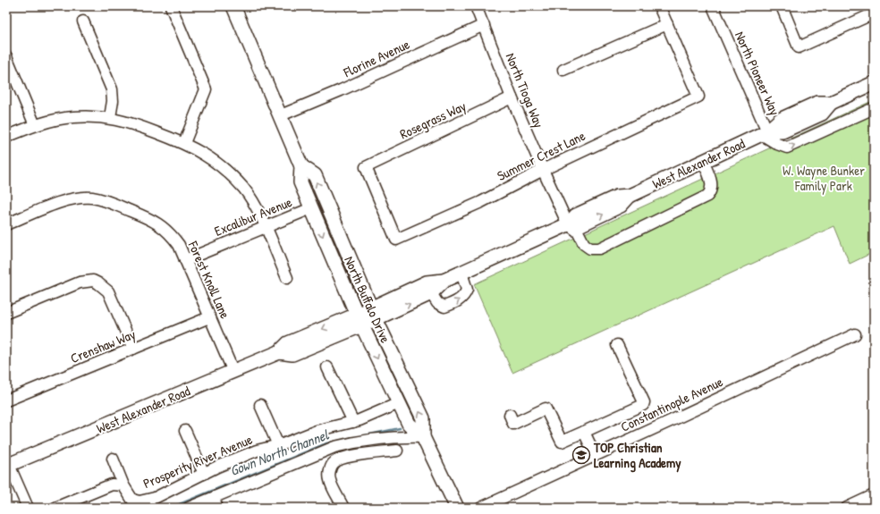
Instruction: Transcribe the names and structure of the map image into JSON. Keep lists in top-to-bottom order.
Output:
{
  "streets": {
    "main road": ["West Alexander Road", "North Buffalo Drive"],
    "street": [
      "Florine Avenue",
      "North Pioneer Way",
      "North Tioga Way",
      "Rosegrass Way",
      "Summer Crest Lane",
      "Excalibur Avenue",
      "Forest Knoll Lane",
      "Crenshaw Way",
      "Constantinople Avenue",
      "Prosperity River Avenue"
    ]
  },
  "crossings": [
    ["Florine Avenue", "North Tioga Way"],
    ["Florine Avenue", "North Buffalo Drive"],
    ["North Pioneer Way", "West Alexander Road"],
    ["North Tioga Way", "Rosegrass Way"],
    ["North Tioga Way", "Summer Crest Lane"],
    ["North Tioga Way", "West Alexander Road"],
    ["Rosegrass Way", "Summer Crest Lane"],
    ["West Alexander Road", "Forest Knoll Lane"],
    ["West Alexander Road", "North Buffalo Drive"],
    ["Excalibur Avenue", "Forest Knoll Lane"],
    ["Excalibur Avenue", "North Buffalo Drive"],
    ["Forest Knoll Lane", "Crenshaw Way"],
    ["North Buffalo Drive", "Prosperity River Avenue"]
  ],
  "water": ["Gown North Channel"],
  "parks": ["W. Wayne Bunker Family Park"],
  "places": {
    "school or university": ["TOP Christian Learning Academy"]
  }
}
